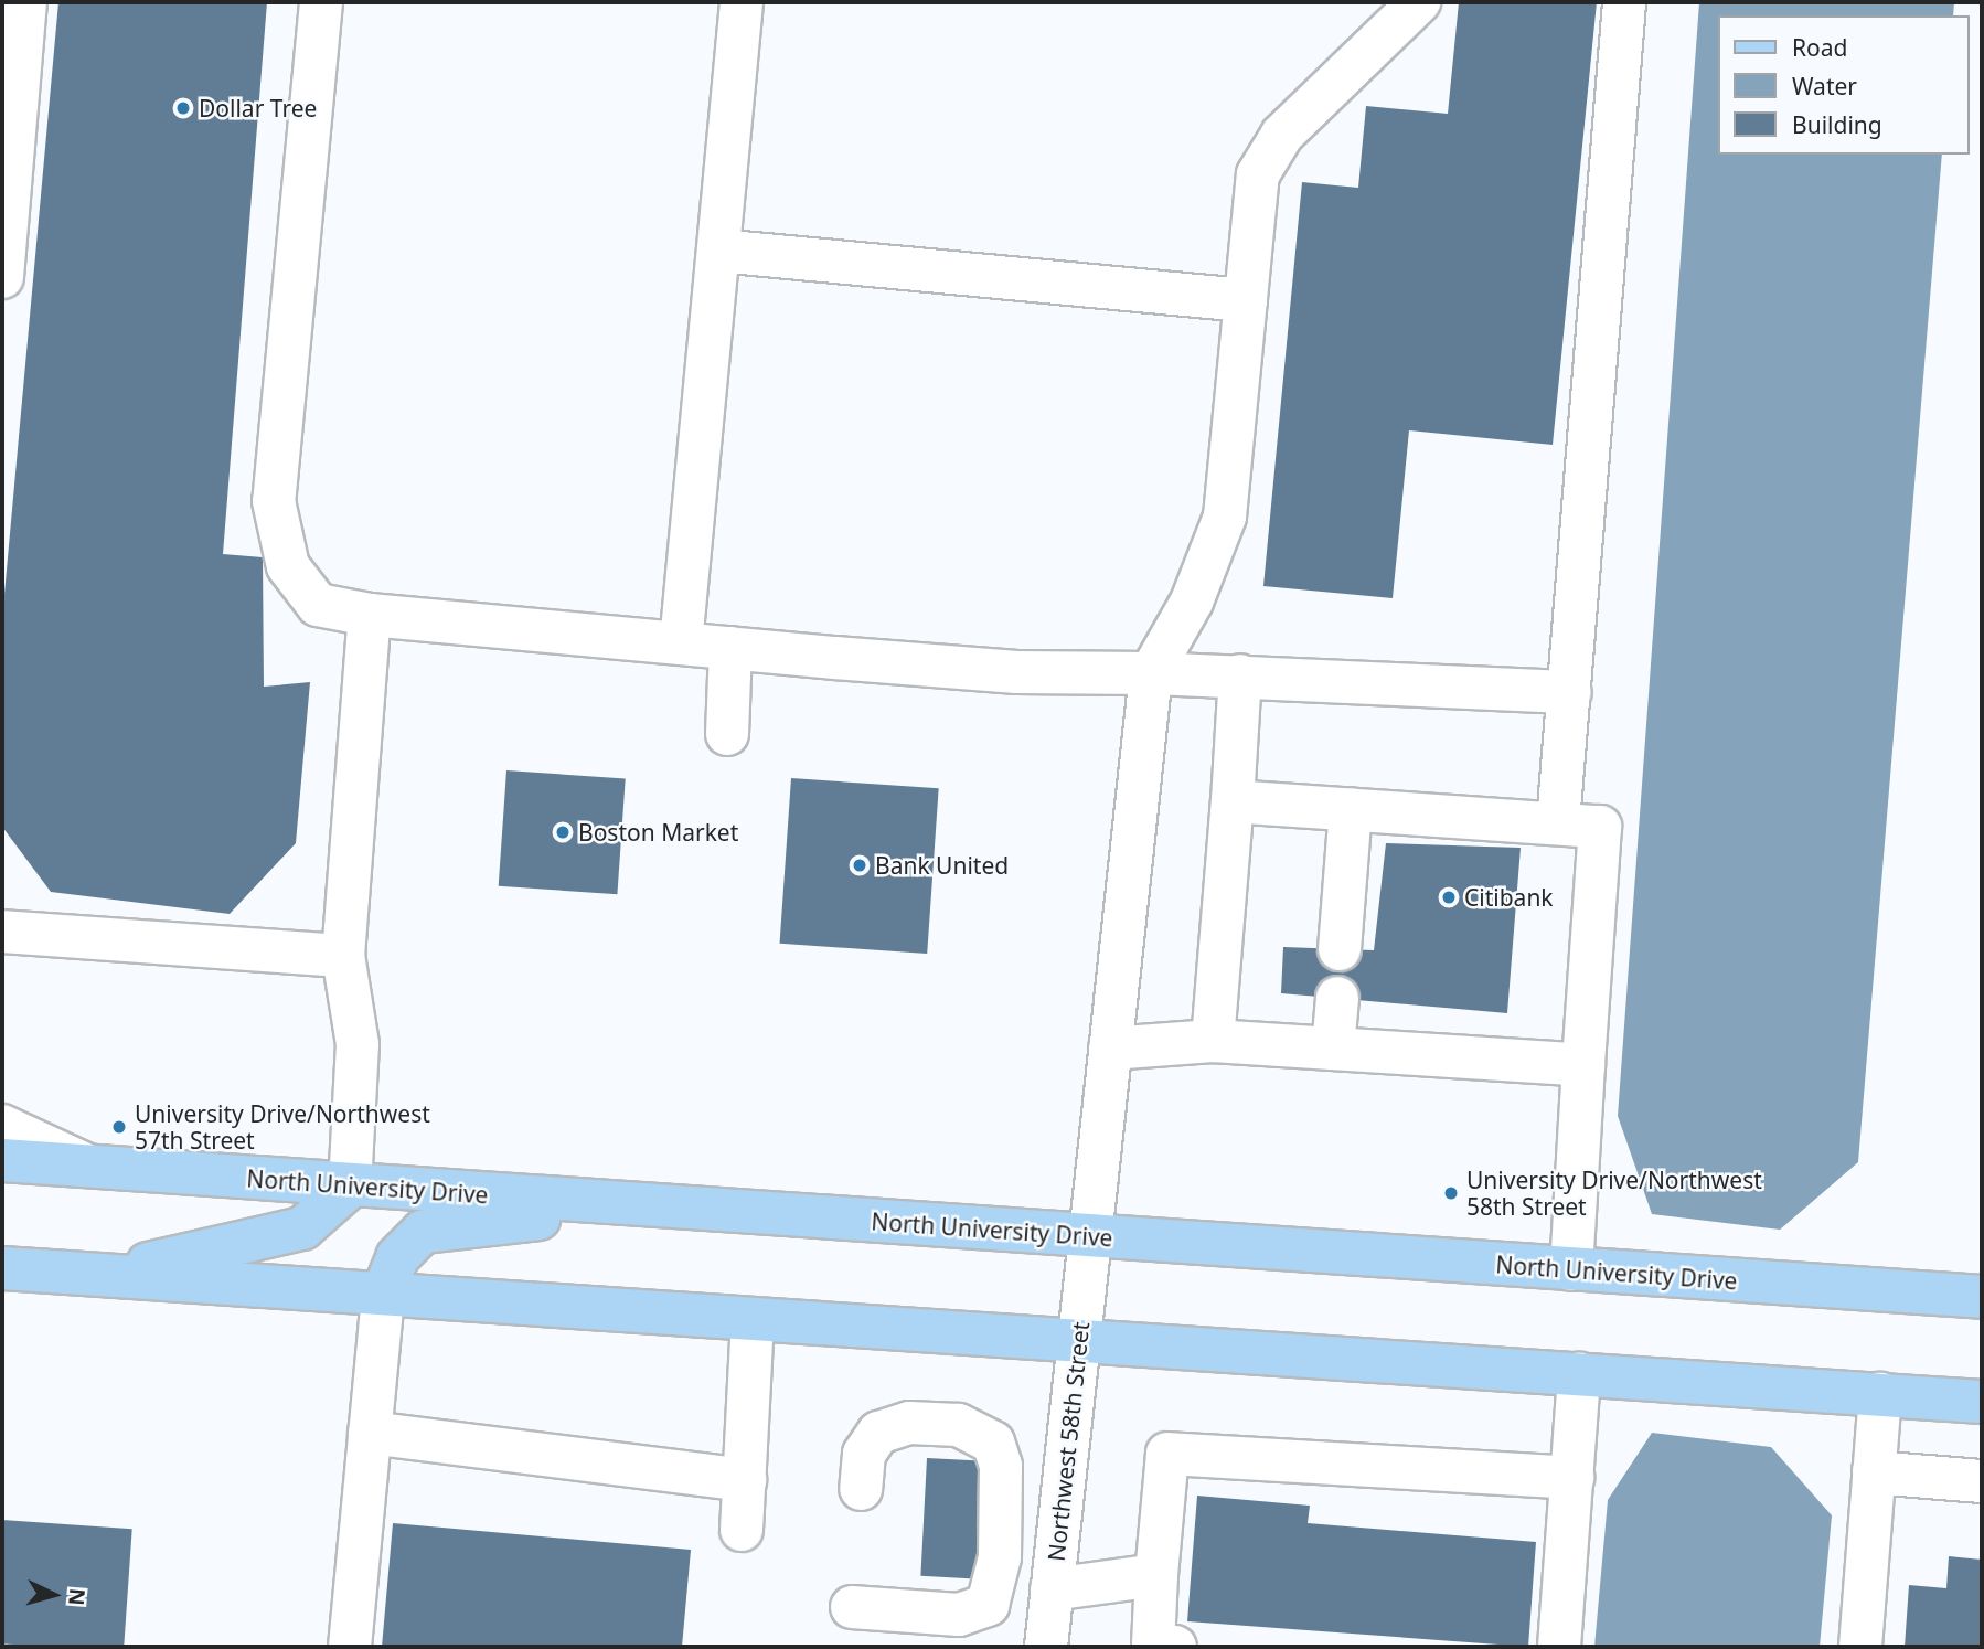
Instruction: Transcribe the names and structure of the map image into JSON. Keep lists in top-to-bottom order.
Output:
{
  "streets": {
    "main road": ["North University Drive"],
    "street": ["Northwest 58th Street"]
  },
  "crossings": [
    ["North University Drive", "Northwest 58th Street"]
  ],
  "places": [
    "Dollar Tree",
    "Boston Market",
    "Bank United",
    "Citibank",
    "University Drive/Northwest 57th Street",
    "University Drive/Northwest 58th Street"
  ],
  "legend": ["Road", "Water", "Building"],
  "north": "right"
}
